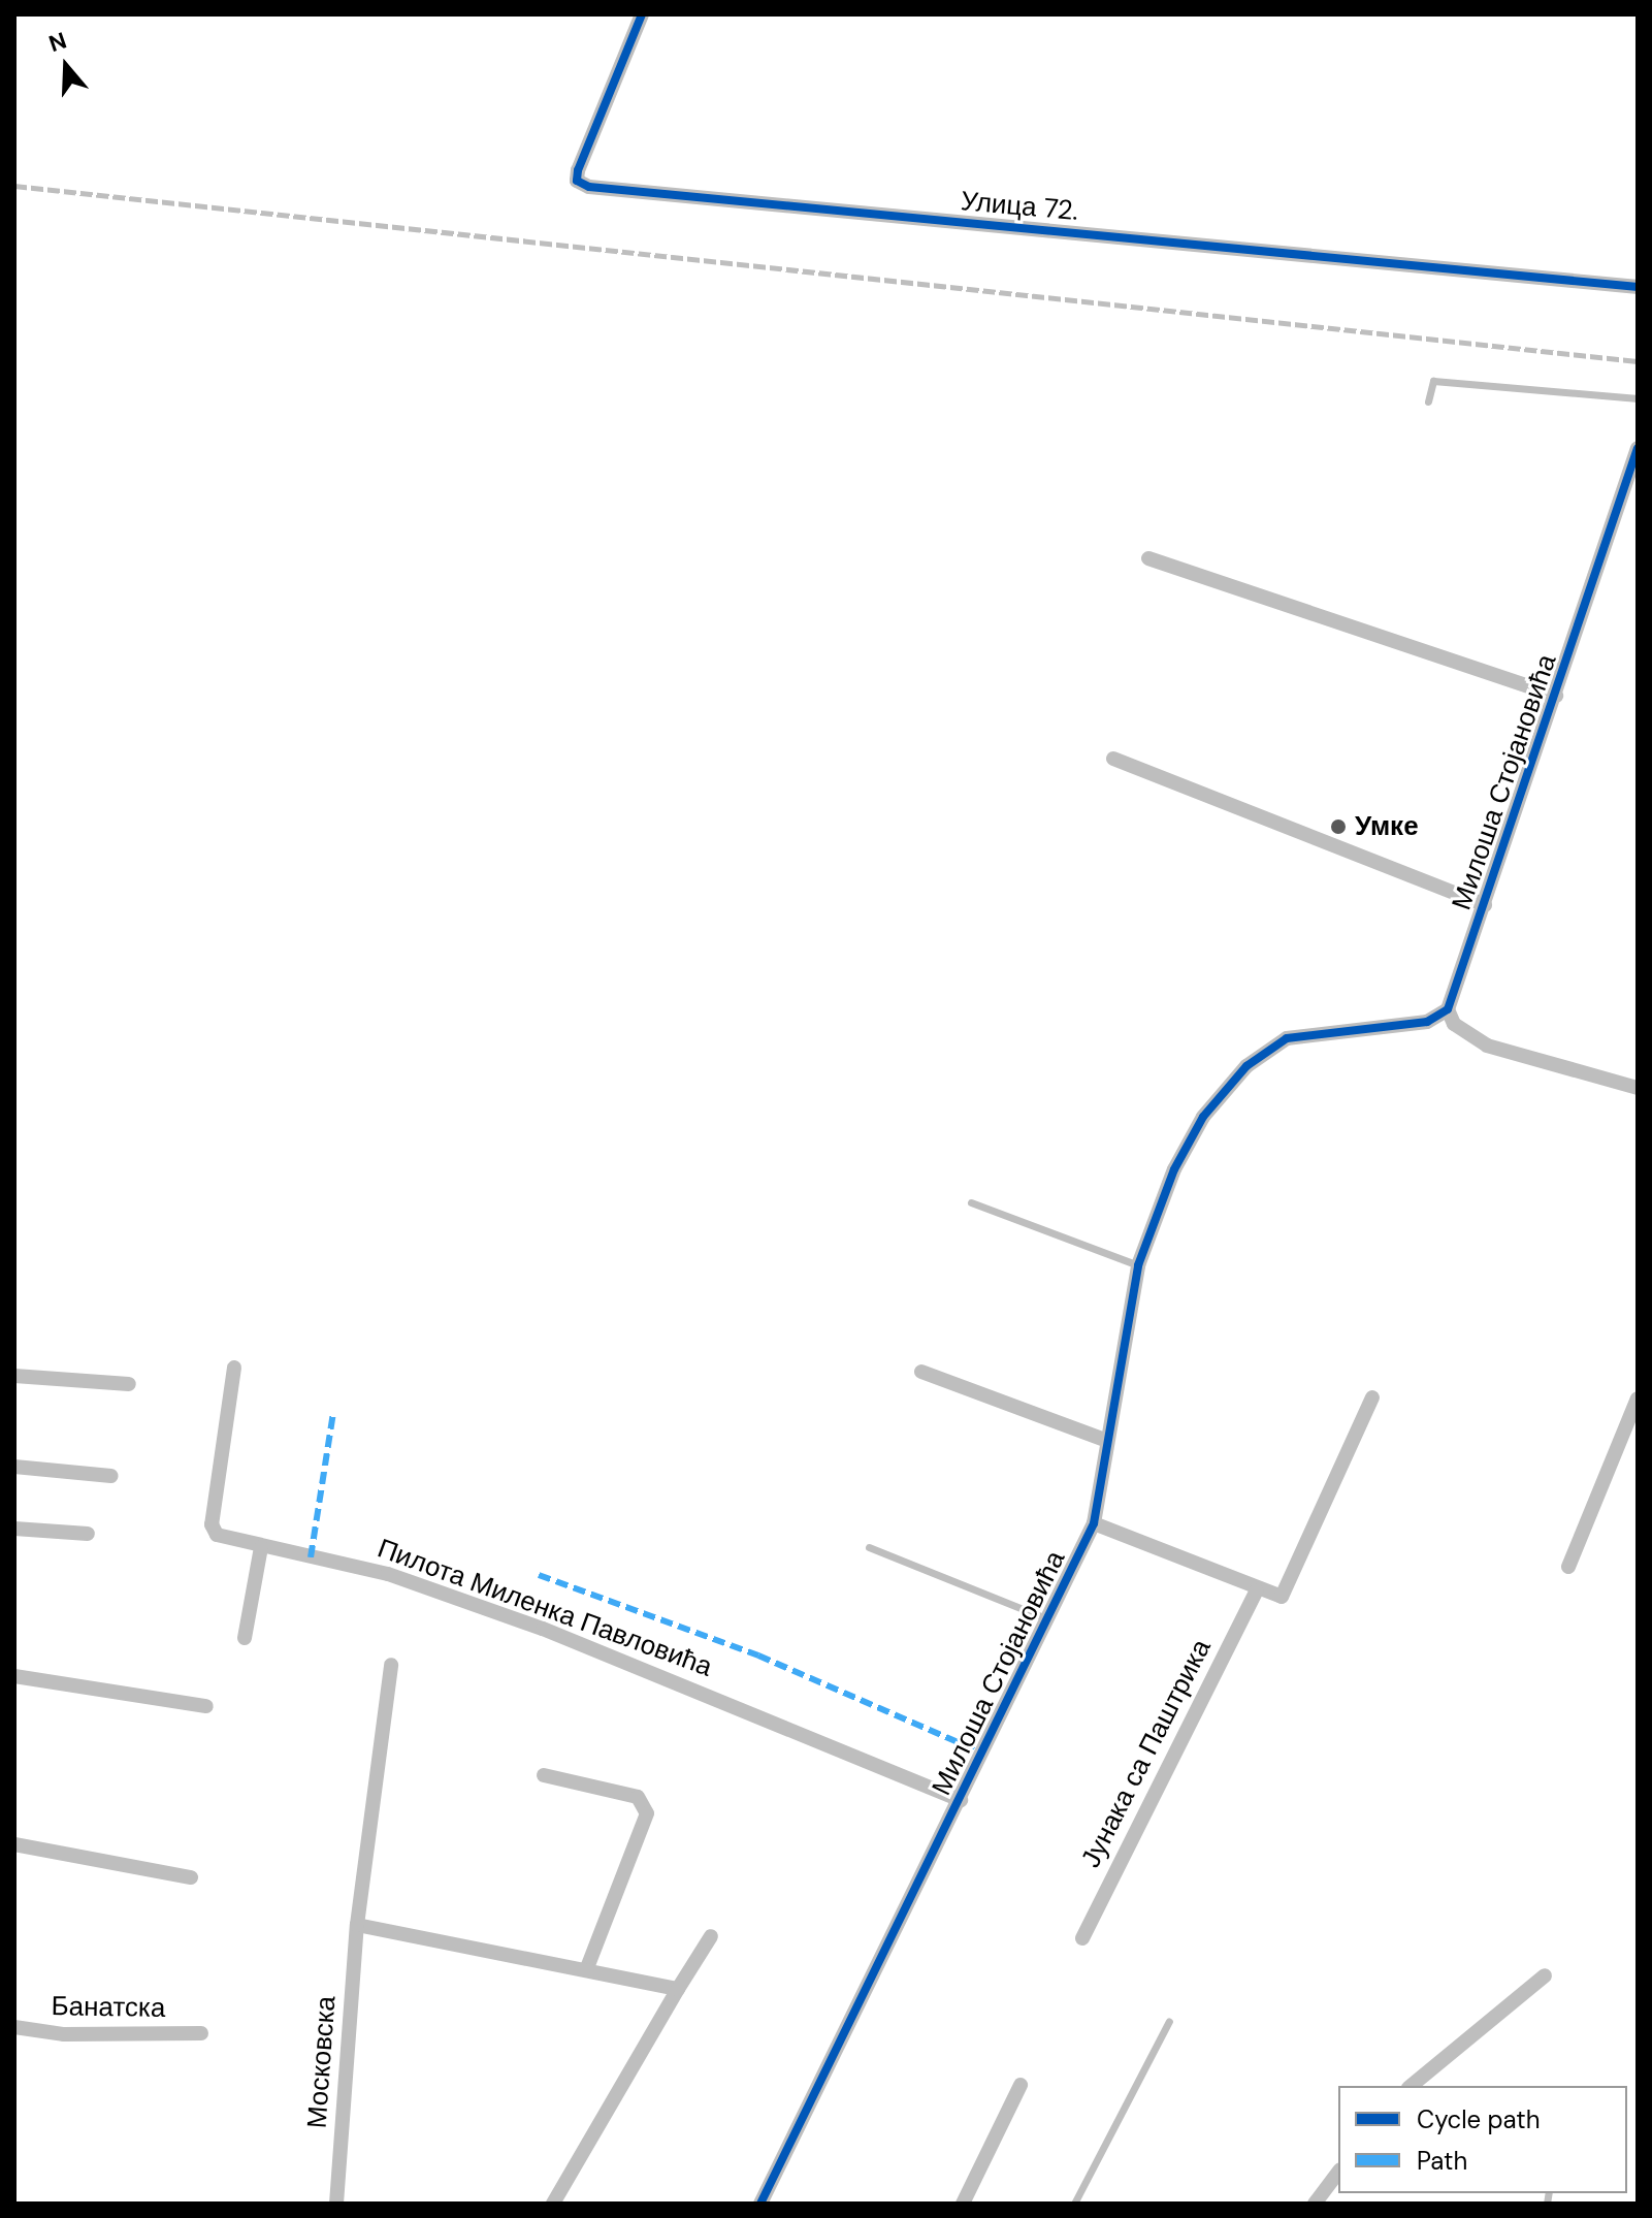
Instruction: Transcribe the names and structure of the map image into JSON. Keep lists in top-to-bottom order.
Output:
{
  "streets": {
    "street": [
      "Улица 72.",
      "Милоша Стојановића",
      "Пилота Миленка Павловића",
      "Јунака са Паштрика",
      "Банатска",
      "Московска"
    ]
  },
  "crossings": [
    ["Милоша Стојановића", "Пилота Миленка Павловића"]
  ],
  "places": ["Умке"],
  "legend": ["Cycle path", "Path"],
  "north": "top"
}
